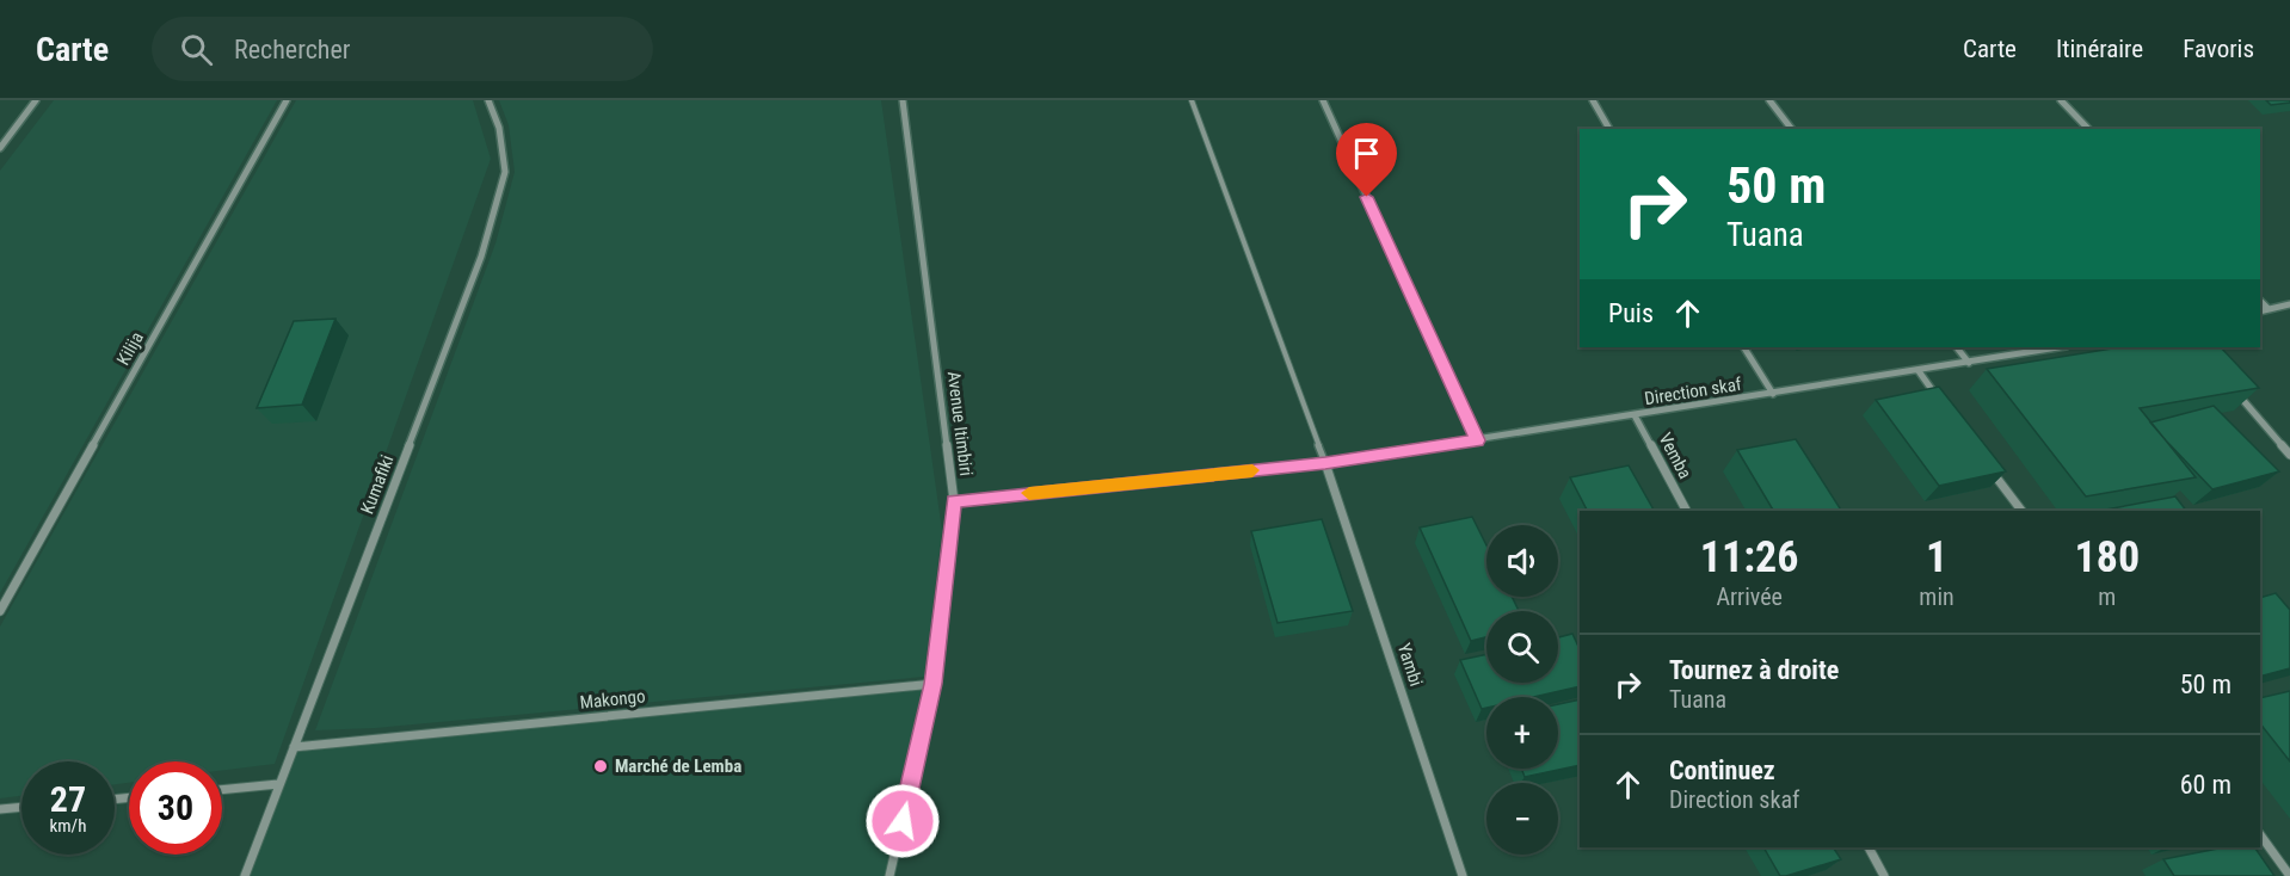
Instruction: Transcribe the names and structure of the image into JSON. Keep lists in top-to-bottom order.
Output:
{
  "streets": {
    "street": [
      "Kilija",
      "Direction skaf",
      "Avenue Itimbiri",
      "Vemba",
      "Kumafiki",
      "Yambi",
      "Makongo"
    ]
  },
  "crossings": [
    ["Direction skaf", "Avenue Itimbiri"],
    ["Direction skaf", "Vemba"],
    ["Direction skaf", "Yambi"],
    ["Avenue Itimbiri", "Makongo"],
    ["Kumafiki", "Makongo"]
  ],
  "places": ["Marché de Lemba"],
  "page": {
    "header": "Carte",
    "search": "Rechercher",
    "nav": ["Carte", "Itinéraire", "Favoris"],
    "turn": ["50 m", "Tuana"],
    "then": "Puis",
    "eta": [
      "11:26",
      "Arrivée",
      "1",
      "min",
      "180",
      "m"
    ],
    "map_buttons": ["+", "−"],
    "list": [
      {
        "name": "Tournez à droite",
        "note": "Tuana",
        "value": "50 m"
      },
      {
        "name": "Continuez",
        "note": "Direction skaf",
        "value": "60 m"
      }
    ],
    "speed": "27 km/h",
    "limit": "30"
  }
}
